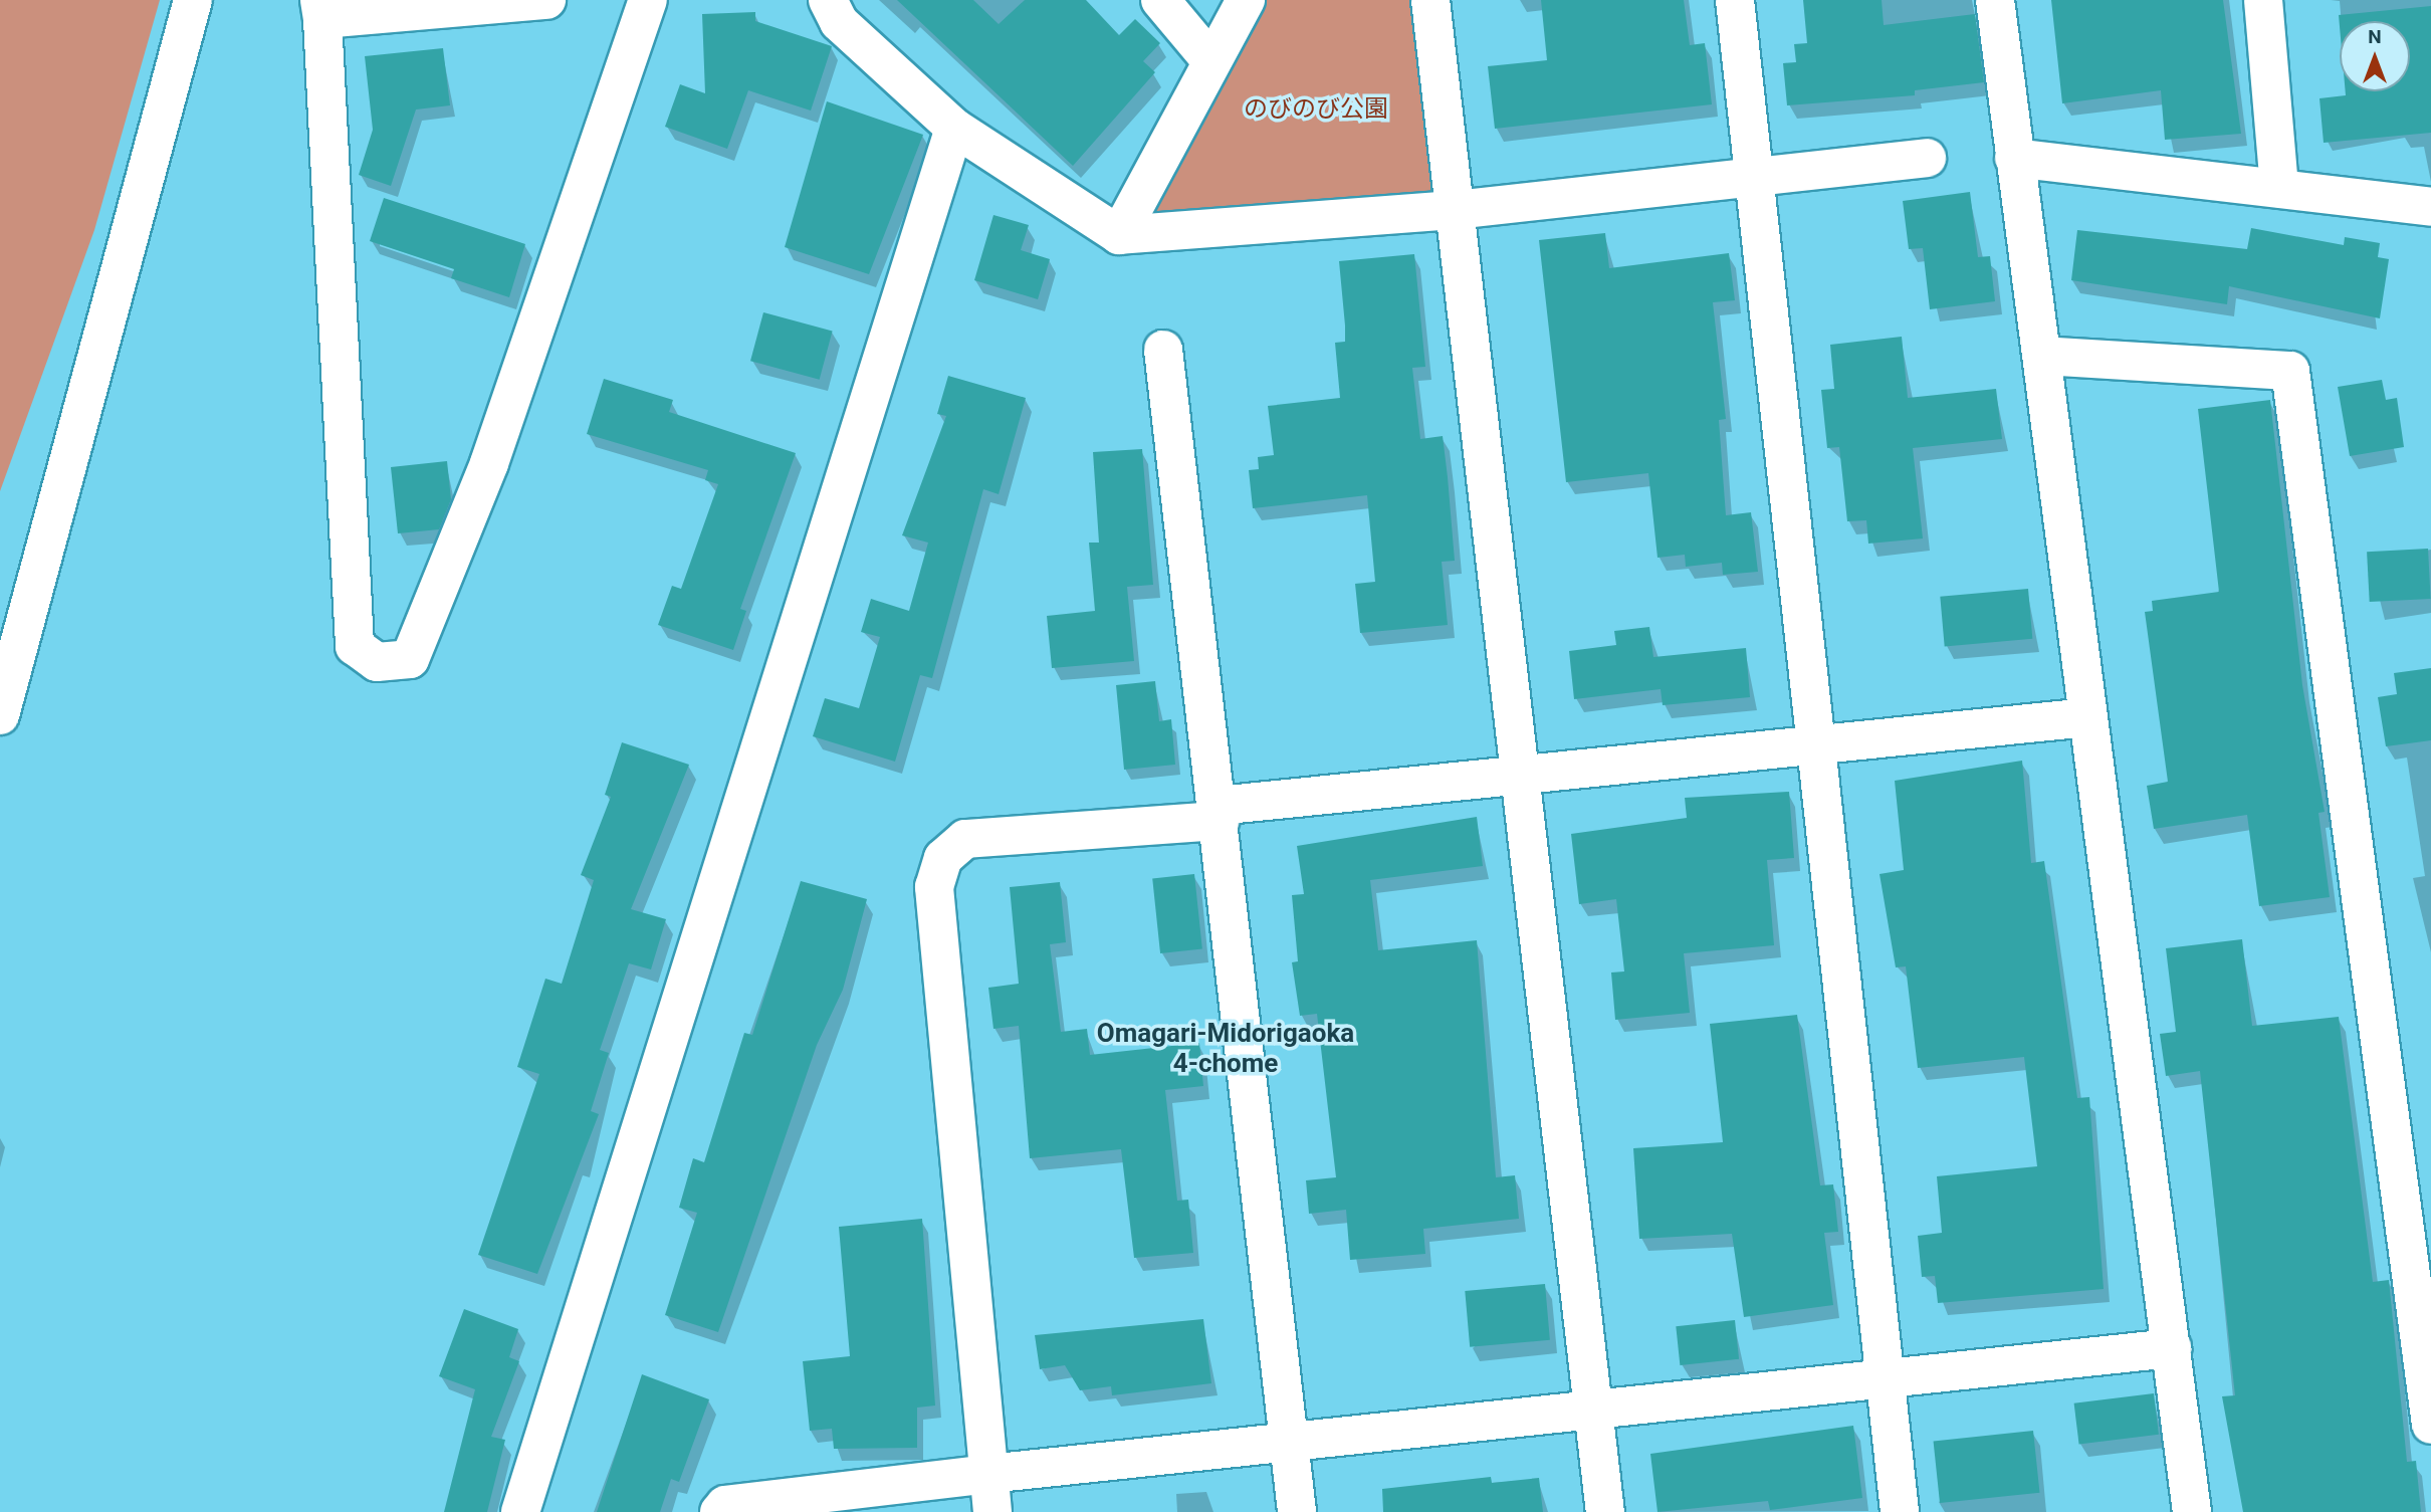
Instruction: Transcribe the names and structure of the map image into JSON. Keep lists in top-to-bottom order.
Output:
{
  "districts": ["Omagari-Midorigaoka 4-chome"],
  "parks": ["のびのび公園"],
  "north": "top"
}
